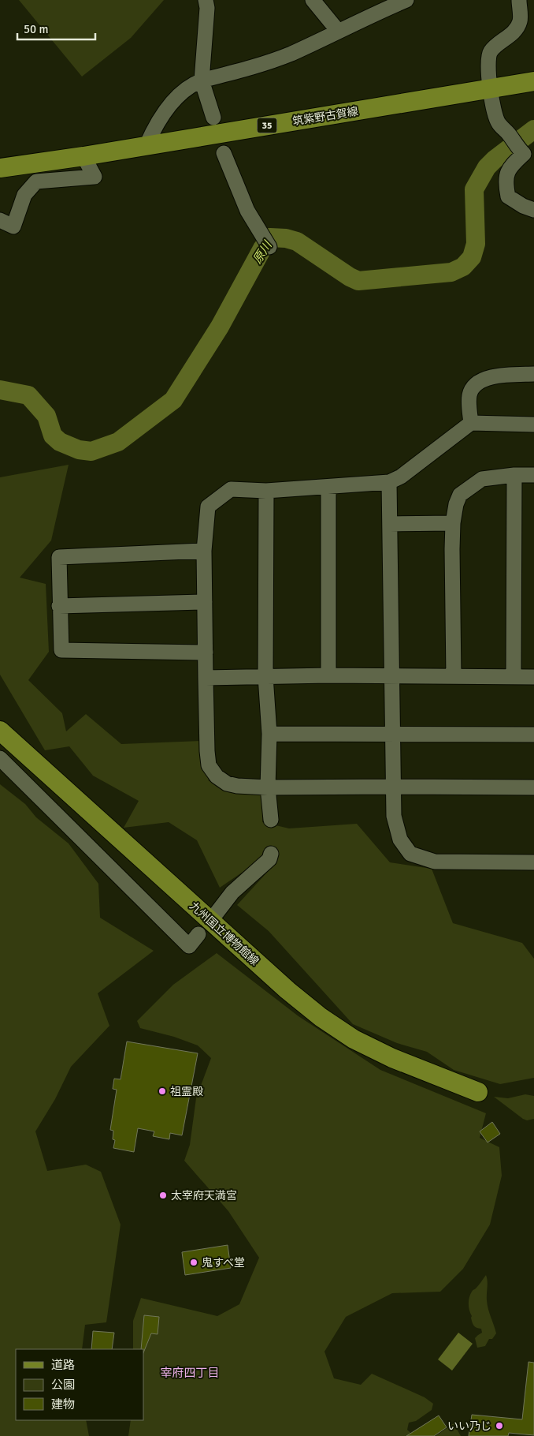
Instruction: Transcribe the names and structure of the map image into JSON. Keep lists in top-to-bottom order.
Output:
{
  "streets": {
    "main road": ["筑紫野古賀線", "35", "九州国立博物館線"]
  },
  "districts": ["宰府四丁目"],
  "water": ["原川"],
  "places": [
    "祖霊殿",
    "太宰府天満宮",
    "鬼すべ堂",
    "いい乃じ"
  ],
  "legend": ["道路", "公園", "建物"],
  "scale_bar": "50 m"
}
